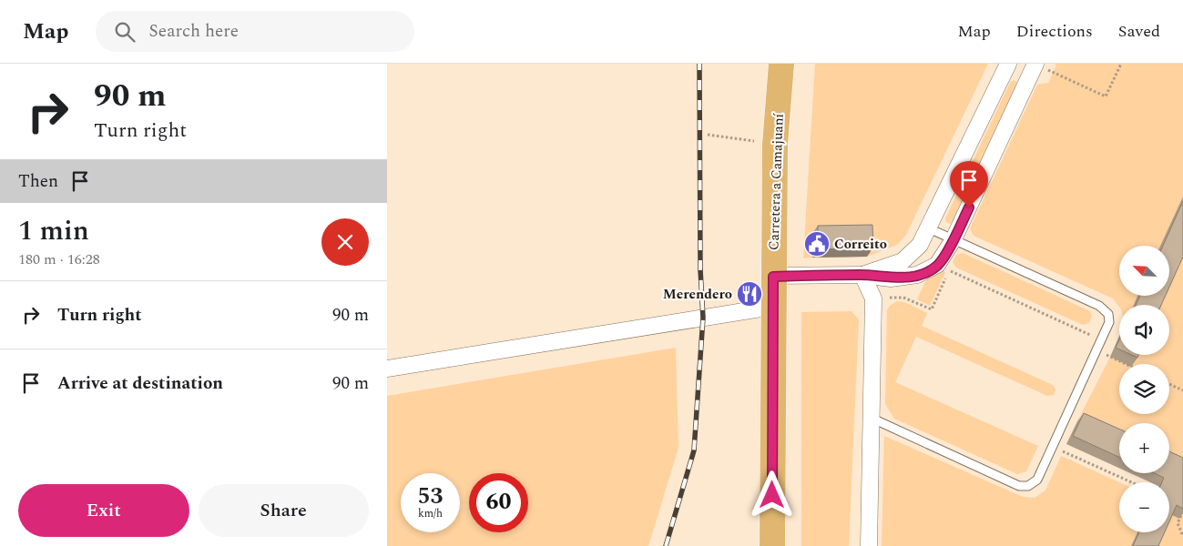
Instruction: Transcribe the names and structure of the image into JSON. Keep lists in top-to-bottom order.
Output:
{
  "streets": {
    "main road": ["Carretera a Camajuaní"]
  },
  "places": {
    "public building": ["Correito"],
    "restaurant": ["Merendero"]
  },
  "north": "top left",
  "page": {
    "header": "Map",
    "search": "Search here",
    "nav": ["Map", "Directions", "Saved"],
    "turn": ["90 m", "Turn right"],
    "then": "Then",
    "heading": ["1 min", "180 m · 16:28"],
    "map_buttons": ["+", "−"],
    "list": [
      {
        "name": "Turn right",
        "value": "90 m"
      },
      {
        "name": "Arrive at destination",
        "value": "90 m"
      }
    ],
    "speed": "53 km/h",
    "limit": "60",
    "buttons": ["Exit", "Share"]
  }
}
